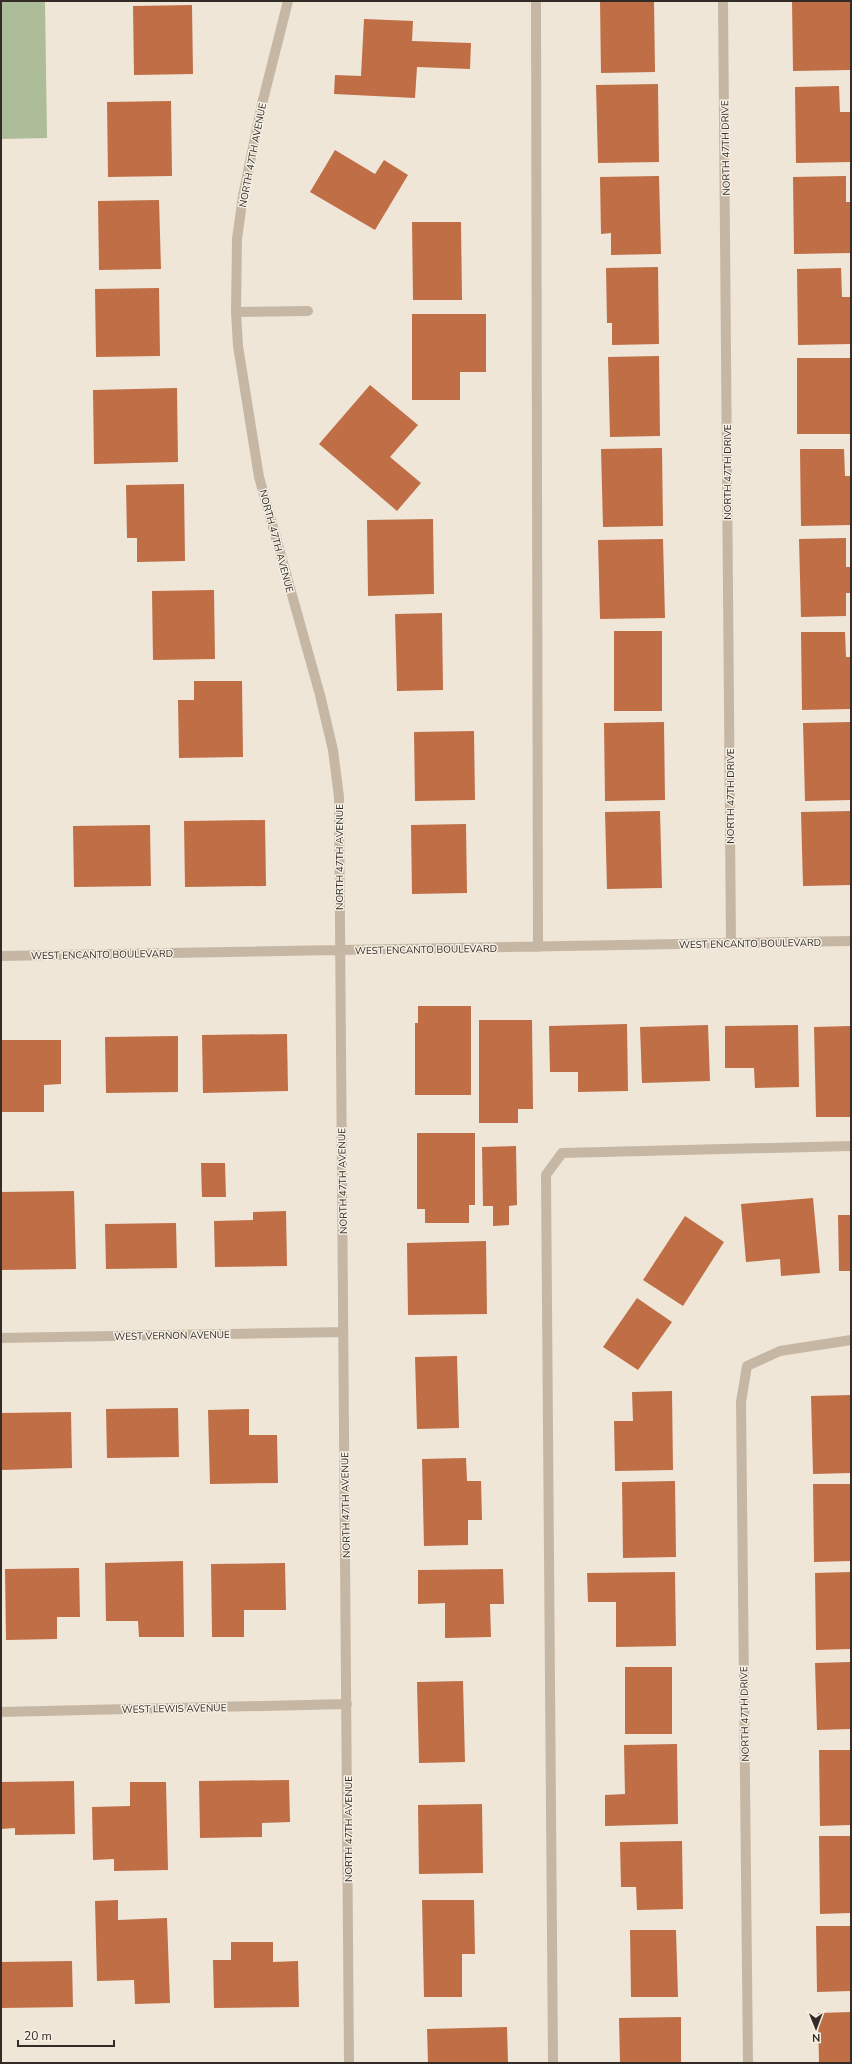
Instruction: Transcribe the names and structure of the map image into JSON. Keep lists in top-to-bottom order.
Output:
{
  "streets": {
    "street": [
      "NORTH 47TH DRIVE",
      "NORTH 47TH AVENUE",
      "WEST ENCANTO BOULEVARD",
      "WEST VERNON AVENUE",
      "WEST LEWIS AVENUE"
    ]
  },
  "crossings": [
    ["NORTH 47TH DRIVE", "WEST ENCANTO BOULEVARD"],
    ["NORTH 47TH AVENUE", "WEST ENCANTO BOULEVARD"],
    ["NORTH 47TH AVENUE", "WEST VERNON AVENUE"],
    ["NORTH 47TH AVENUE", "WEST LEWIS AVENUE"]
  ],
  "scale_bar": "20 m",
  "north": "bottom"
}
